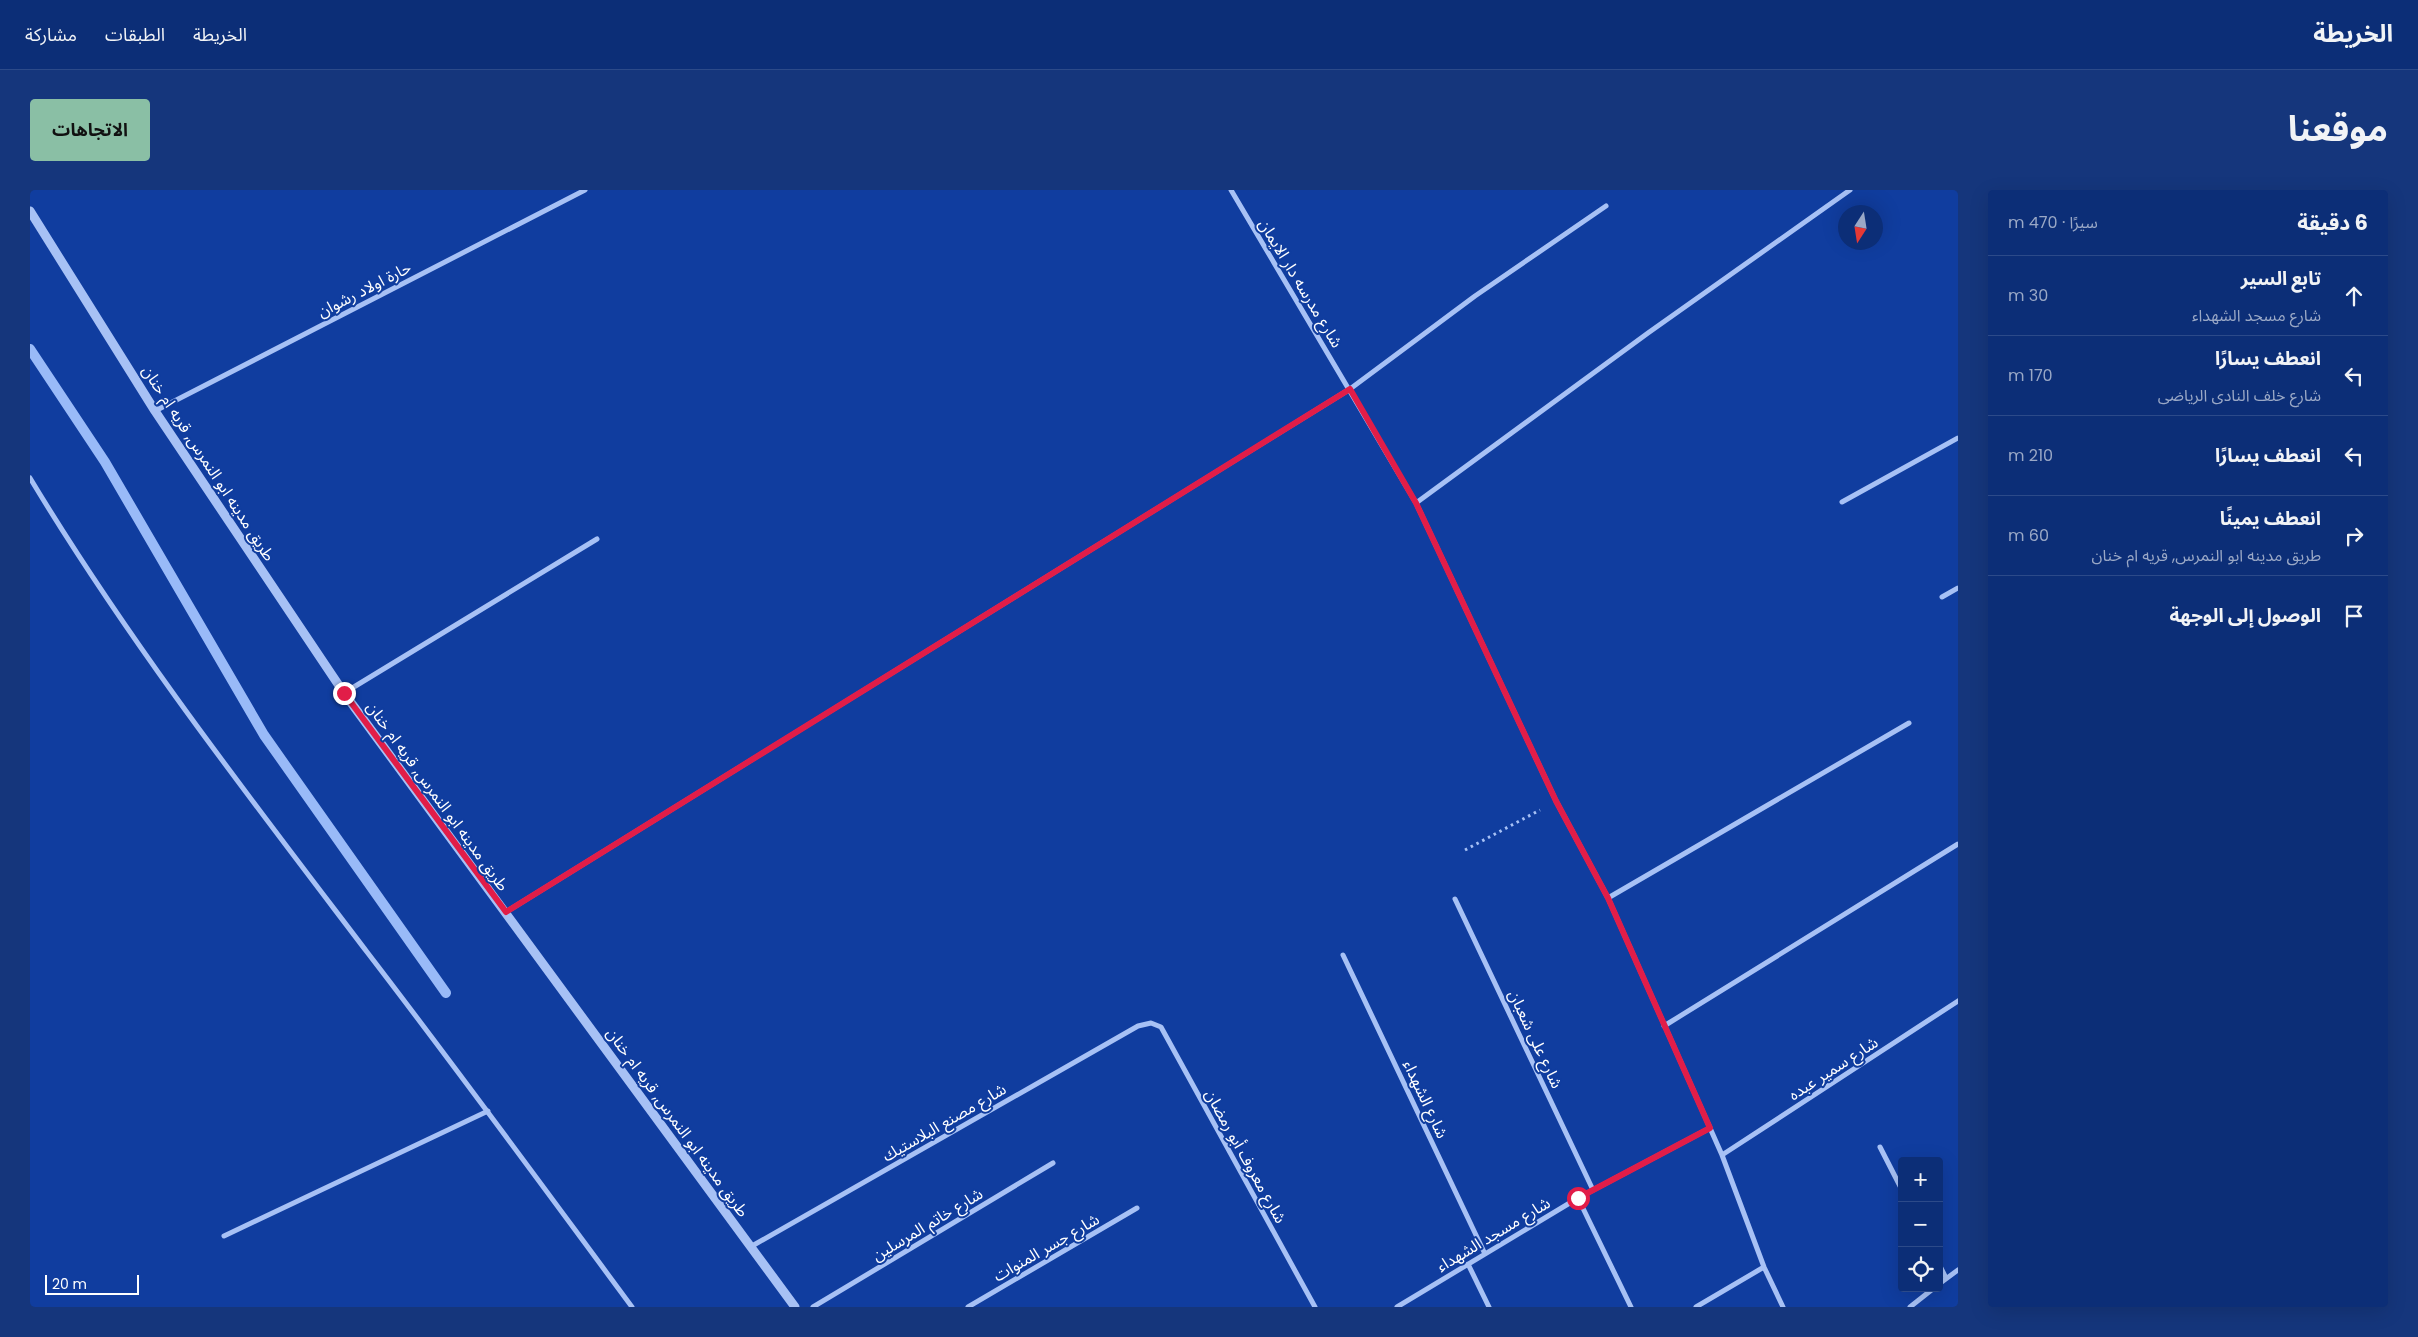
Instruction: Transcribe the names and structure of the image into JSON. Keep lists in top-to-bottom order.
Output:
{
  "streets": {
    "street": [
      "شارع مدرسه دار الايمان",
      "حارة اولاد رشوان",
      "طريق مدينه ابو النمرس, قريه ام خنان",
      "شارع على شعبان",
      "شارع سمير عبده",
      "شارع الشهداء",
      "شارع مصنع البلاستيك",
      "شارع معروف أبو رمضان",
      "شارع خاتم المرسلين",
      "شارع مسجد الشهداء",
      "شارع جسر المنوات"
    ]
  },
  "crossings": [
    ["شارع مدرسه دار الايمان", "شارع سمير عبده"],
    ["شارع مدرسه دار الايمان", "شارع مسجد الشهداء"],
    ["حارة اولاد رشوان", "طريق مدينه ابو النمرس, قريه ام خنان"],
    ["طريق مدينه ابو النمرس, قريه ام خنان", "شارع مصنع البلاستيك"],
    ["شارع على شعبان", "شارع مسجد الشهداء"],
    ["شارع الشهداء", "شارع مسجد الشهداء"],
    ["شارع مصنع البلاستيك", "شارع معروف أبو رمضان"]
  ],
  "scale_bar": "20 m",
  "north": "bottom",
  "page": {
    "header": "الخريطة",
    "nav": ["الخريطة", "الطبقات", "مشاركة"],
    "title": "موقعنا",
    "buttons": "الاتجاهات",
    "heading": ["6 دقيقة", "سيرًا · 470 m"],
    "list": [
      ["تابع السير", "شارع مسجد الشهداء", "30 m"],
      ["انعطف يسارًا", "شارع خلف النادى الرياضى", "170 m"],
      ["انعطف يسارًا", "210 m"],
      ["انعطف يمينًا", "طريق مدينه ابو النمرس, قريه ام خنان", "60 m"],
      "الوصول إلى الوجهة"
    ],
    "map_buttons": ["+", "−"],
    "scale": "20 m"
  }
}
